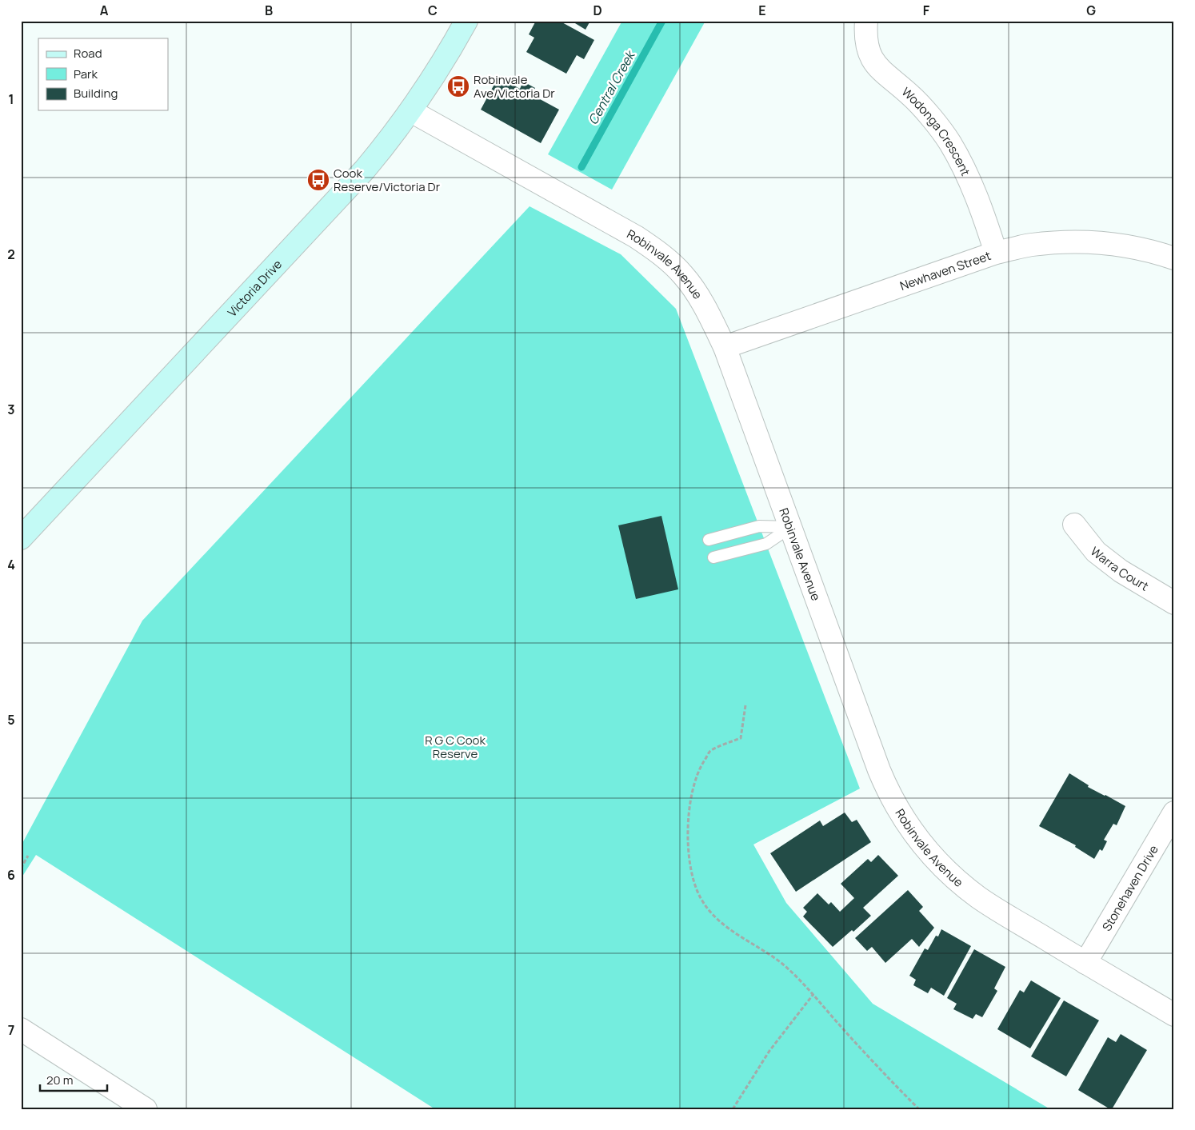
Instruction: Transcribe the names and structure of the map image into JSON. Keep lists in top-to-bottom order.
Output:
{
  "streets": {
    "street": [
      "Wodonga Crescent",
      "Robinvale Avenue",
      "Newhaven Street",
      "Victoria Drive",
      "Warra Court",
      "Stonehaven Drive"
    ]
  },
  "crossings": [
    ["Wodonga Crescent", "Newhaven Street"],
    ["Robinvale Avenue", "Newhaven Street"],
    ["Robinvale Avenue", "Victoria Drive"],
    ["Robinvale Avenue", "Stonehaven Drive"]
  ],
  "water": ["Central Creek"],
  "parks": ["R G C Cook Reserve"],
  "places": {
    "bus stop": ["Robinvale Ave/Victoria Dr", "Cook Reserve/Victoria Dr"]
  },
  "legend": ["Road", "Park", "Building"],
  "scale_bar": "20 m",
  "grid": {
    "columns": [
      "A",
      "B",
      "C",
      "D",
      "E",
      "F",
      "G"
    ],
    "rows": [
      "1",
      "2",
      "3",
      "4",
      "5",
      "6",
      "7"
    ]
  }
}
